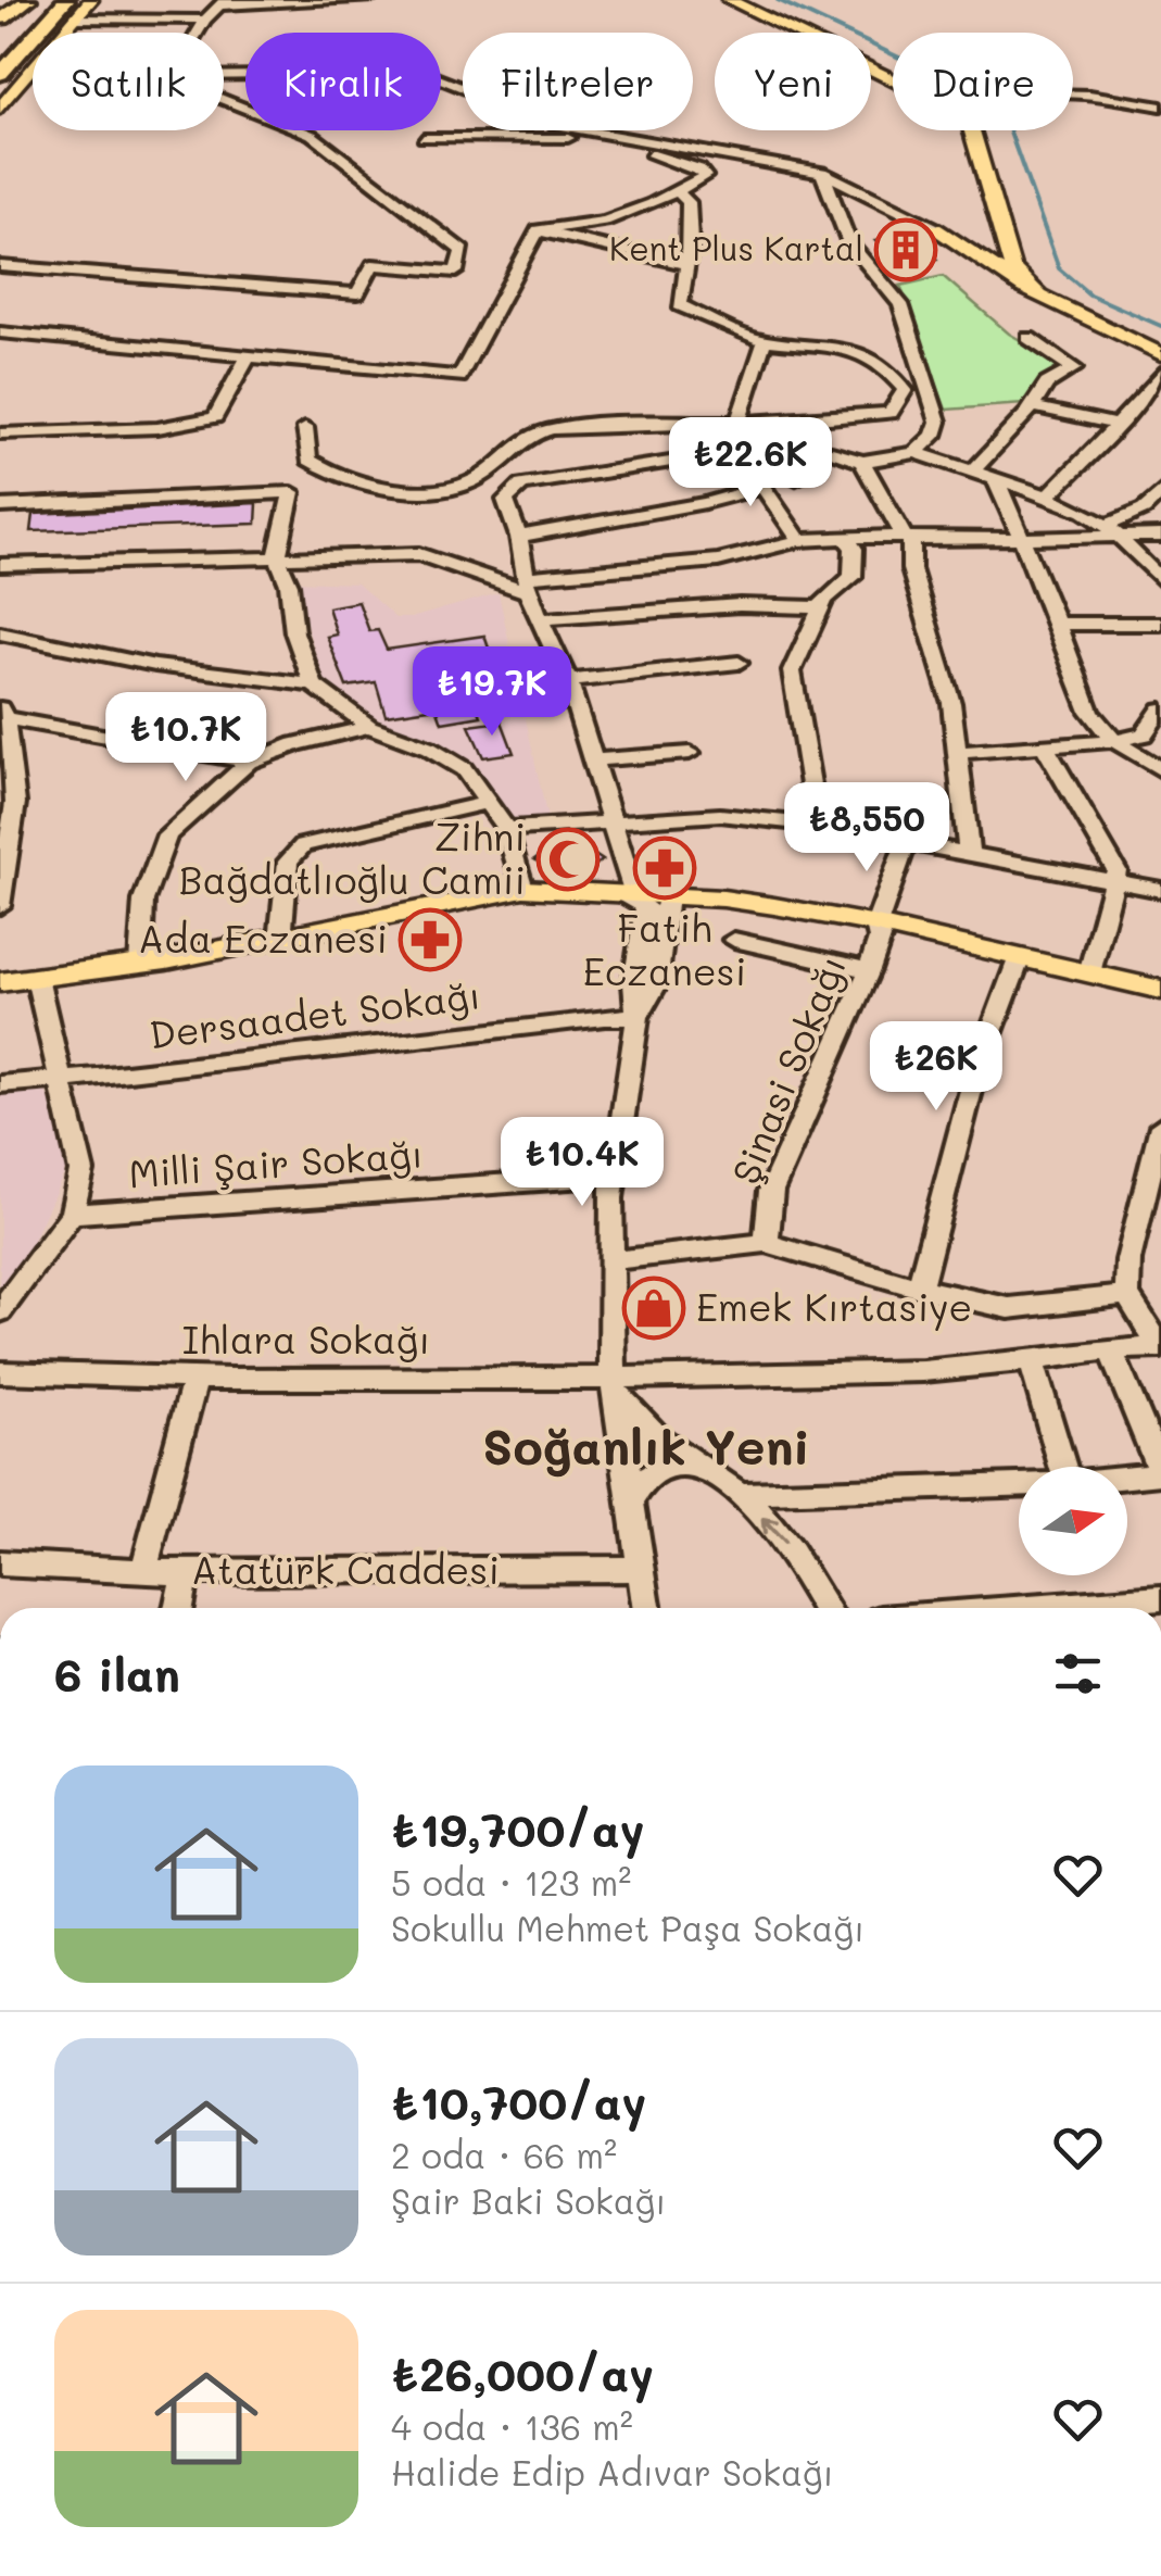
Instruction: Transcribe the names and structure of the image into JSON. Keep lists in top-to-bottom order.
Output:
{
  "streets": {
    "street": [
      "Dersaadet Sokağı",
      "Şinasi Sokağı",
      "Milli Şair Sokağı",
      "Ihlara Sokağı",
      "Atatürk Caddesi"
    ]
  },
  "districts": ["Soğanlık Yeni"],
  "places": {
    "building": ["Kent Plus Kartal"],
    "mosque": ["Zihni Bağdatlıoğlu Camii"],
    "pharmacy": ["Fatih Eczanesi", "Ada Eczanesi"],
    "shop": ["Emek Kırtasiye"]
  },
  "north": "right",
  "page": {
    "chip": [
      "Satılık",
      "Kiralık",
      "Filtreler",
      "Yeni",
      "Daire"
    ],
    "price": [
      "₺22.6K",
      "₺19.7K",
      "₺10.7K",
      "₺8,550",
      "₺26K",
      "₺10.4K"
    ],
    "heading": "6 ilan",
    "list": [
      {
        "name": "₺19,700/ay",
        "note": "5 oda · 123 m² · Sokullu Mehmet Paşa Sokağı"
      },
      {
        "name": "₺10,700/ay",
        "note": "2 oda · 66 m² · Şair Baki Sokağı"
      },
      {
        "name": "₺26,000/ay",
        "note": "4 oda · 136 m² · Halide Edip Adıvar Sokağı"
      }
    ]
  }
}
